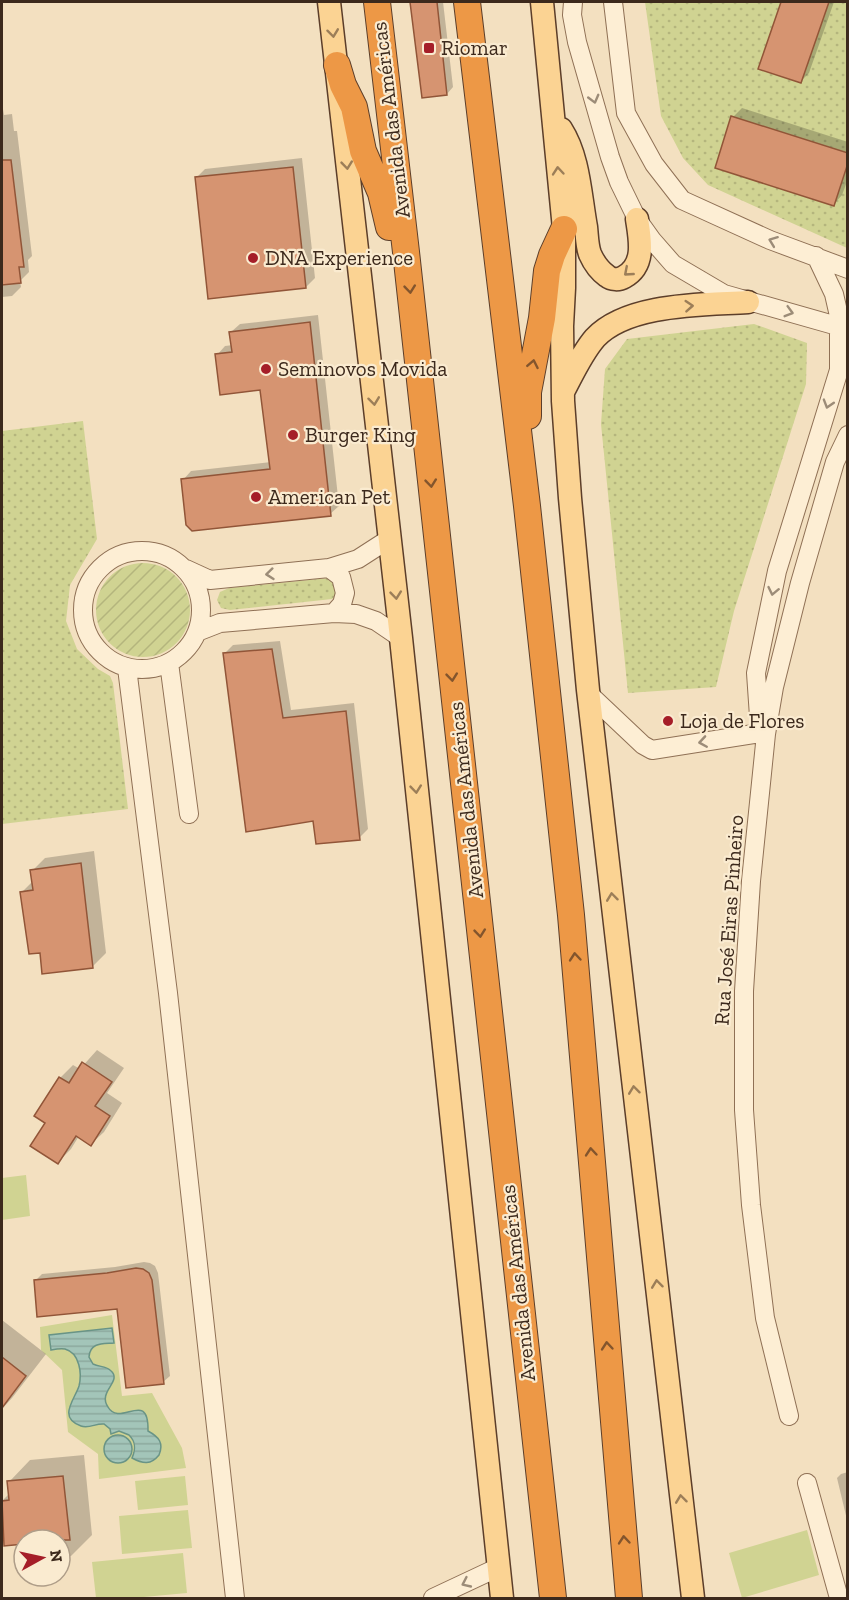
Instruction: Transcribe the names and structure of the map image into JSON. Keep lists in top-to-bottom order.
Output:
{
  "streets": {
    "highway": ["Avenida das Américas"],
    "street": ["Rua José Eiras Pinheiro"]
  },
  "places": {
    "transit": ["Riomar"],
    "other": [
      "DNA Experience",
      "Seminovos Movida",
      "Burger King",
      "American Pet",
      "Loja de Flores"
    ]
  },
  "north": "right"
}
